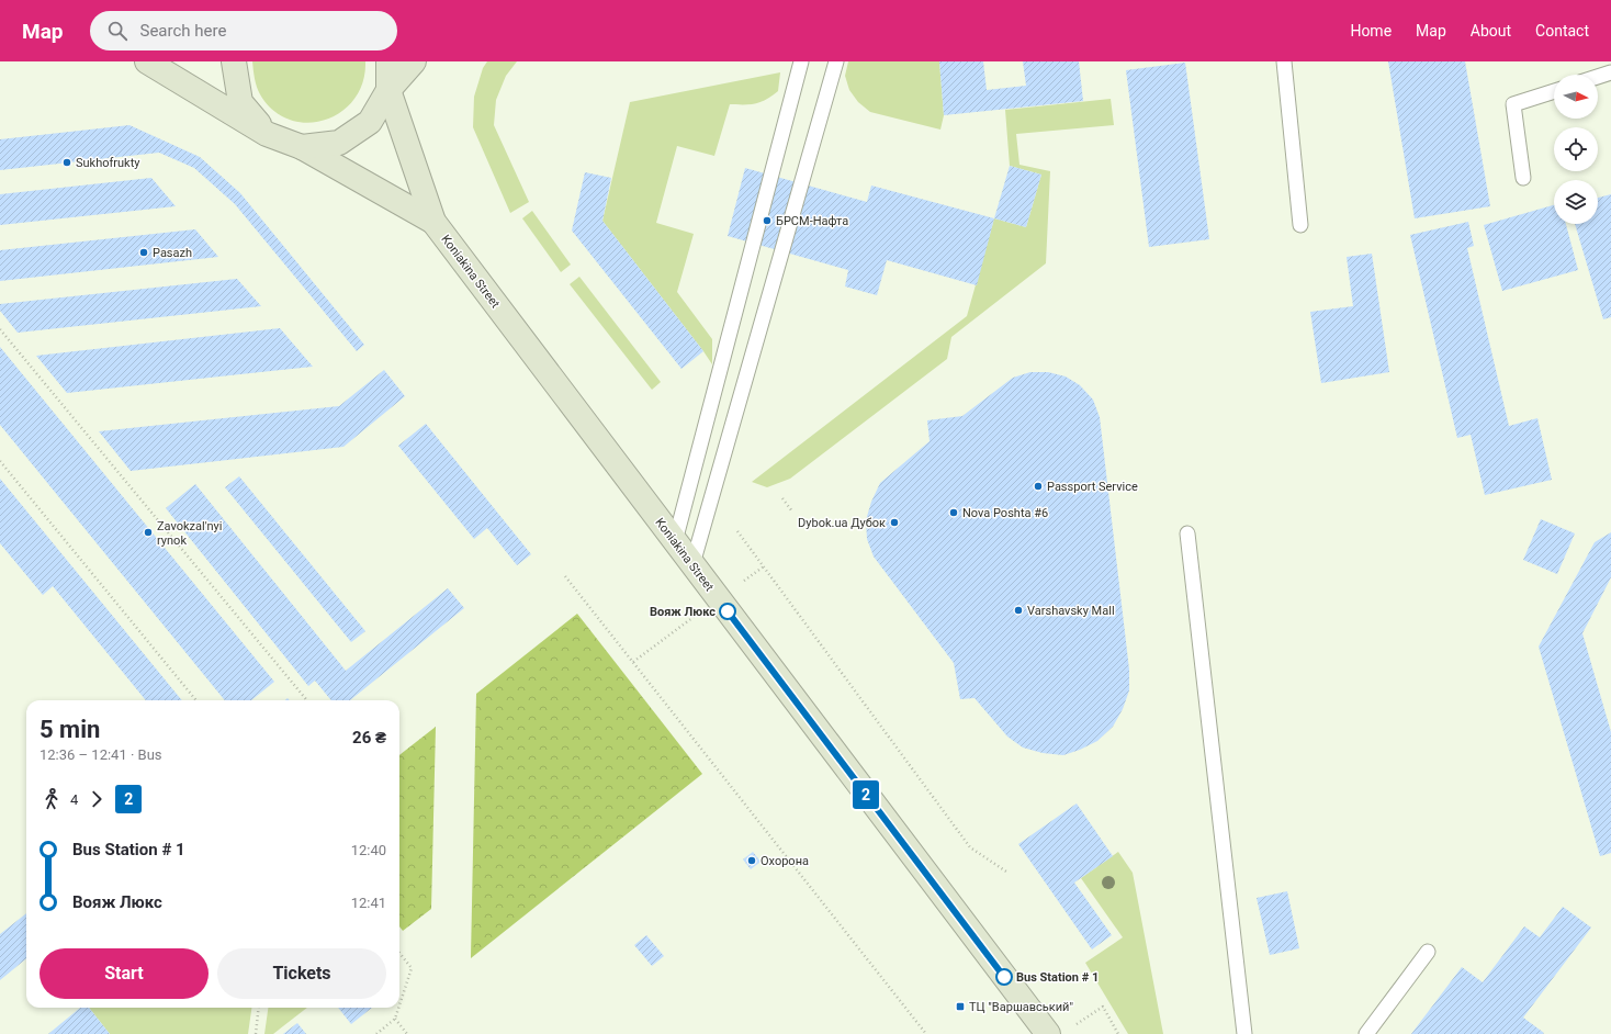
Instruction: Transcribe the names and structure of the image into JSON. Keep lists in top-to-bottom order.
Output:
{
  "streets": {
    "main road": ["Koniakina Street"]
  },
  "places": {
    "other": [
      "Sukhofrukty",
      "БРСМ-Нафта",
      "Pasazh",
      "Passport Service",
      "Nova Poshta #6",
      "Dybok.ua Дубок",
      "Zavokzal'nyi rynok",
      "Varshavsky Mall",
      "Вояж Люкс",
      "Охорона",
      "Bus Station # 1"
    ],
    "transit": ["ТЦ \"Варшавський\""]
  },
  "lines": ["bus line 2"],
  "north": "right",
  "page": {
    "header": "Map",
    "search": "Search here",
    "nav": [
      "Home",
      "Map",
      "About",
      "Contact"
    ],
    "on_map": "2",
    "heading": ["5 min", "12:36 – 12:41 · Bus", "26 ₴"],
    "legs": ["4", "2"],
    "list": [
      {
        "name": "Bus Station # 1",
        "value": "12:40"
      },
      {
        "name": "Вояж Люкс",
        "value": "12:41"
      }
    ],
    "buttons": ["Start", "Tickets"]
  }
}
